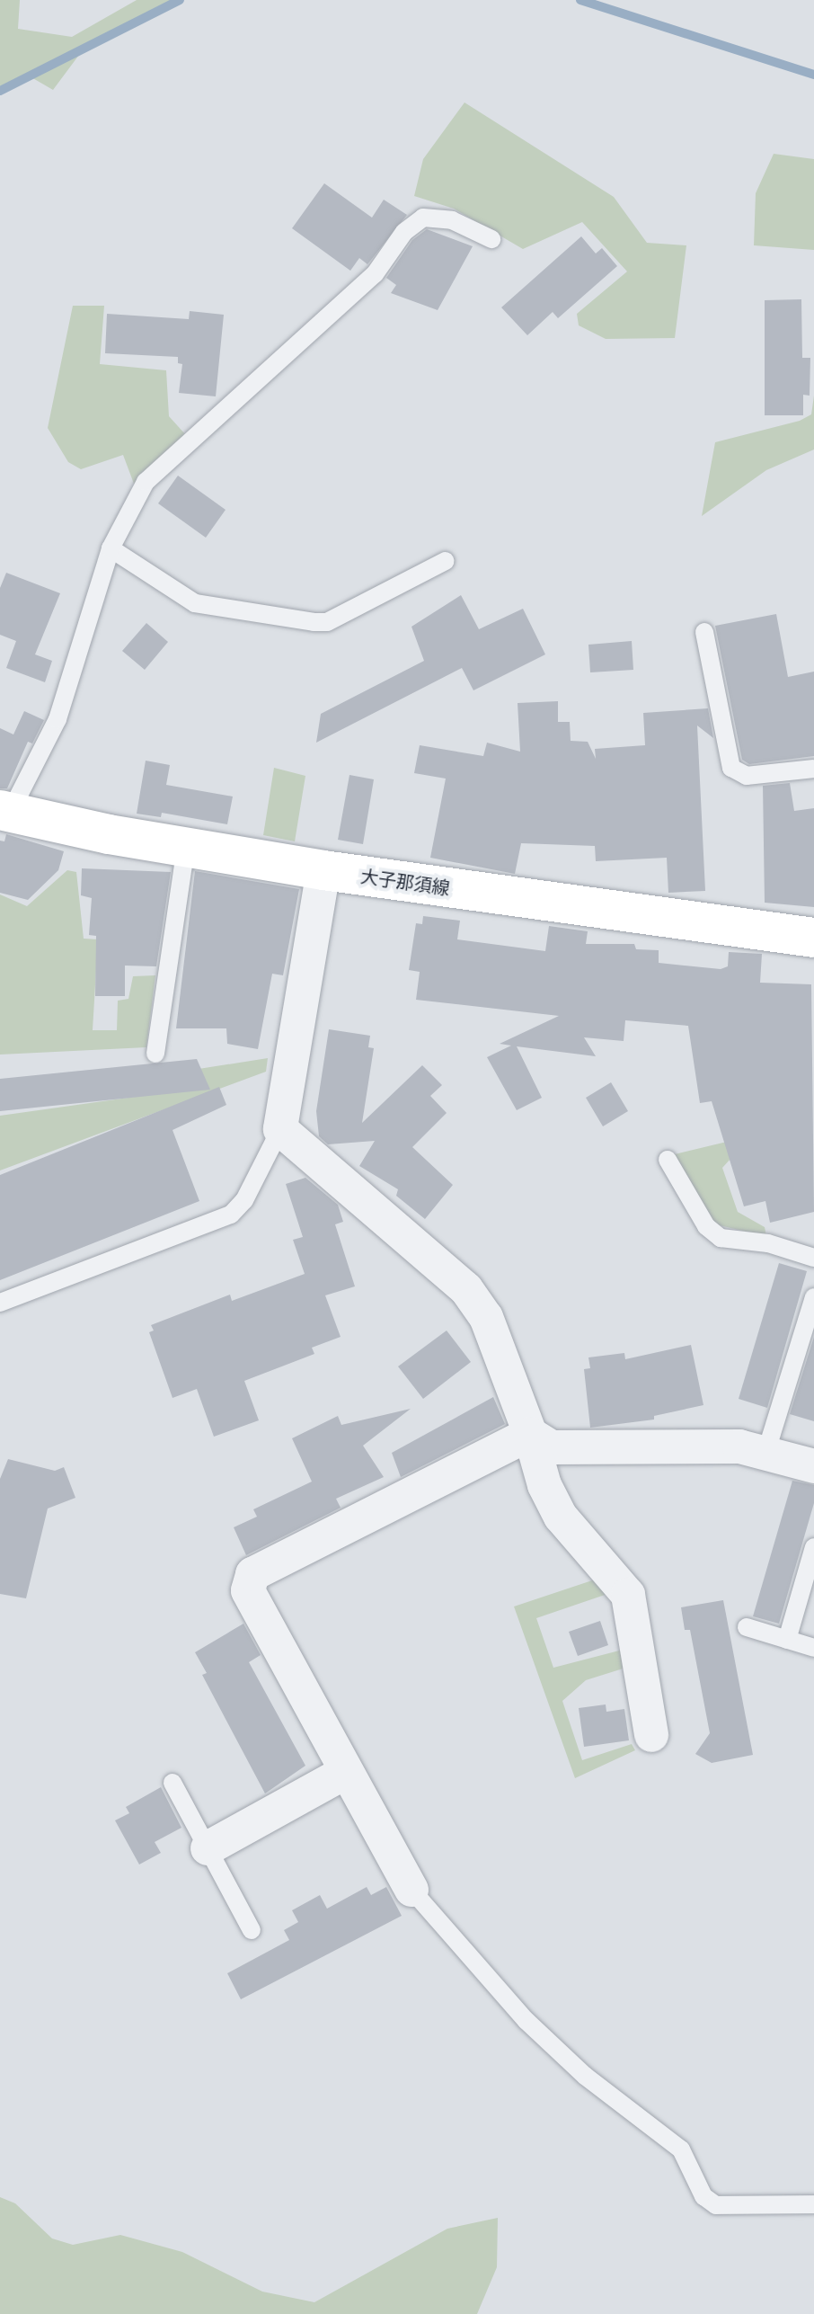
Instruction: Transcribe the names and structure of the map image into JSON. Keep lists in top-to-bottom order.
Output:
{
  "streets": {
    "main road": ["大子那須線"]
  }
}
